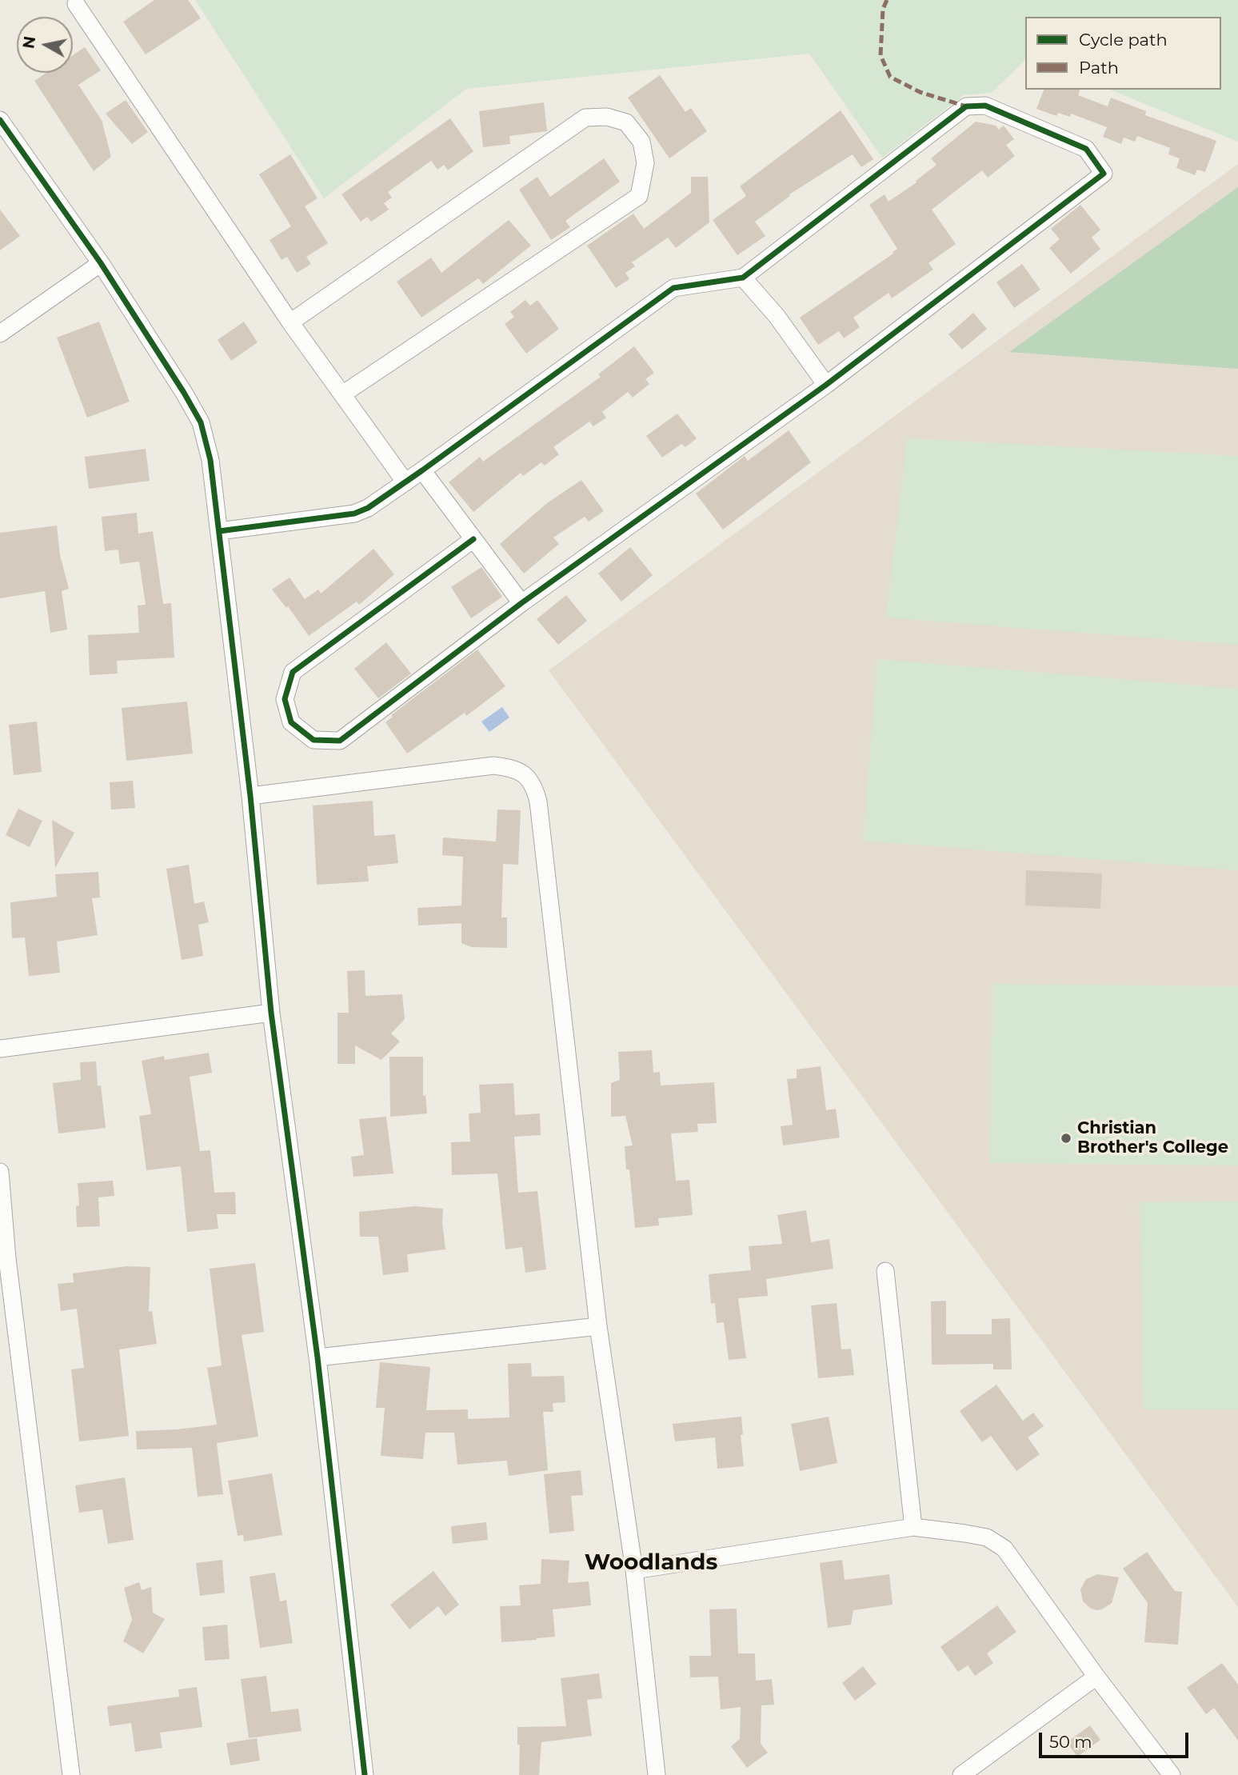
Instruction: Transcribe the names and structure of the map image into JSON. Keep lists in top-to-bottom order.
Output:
{
  "districts": ["Woodlands"],
  "places": ["Christian Brother's College"],
  "legend": ["Cycle path", "Path"],
  "scale_bar": "50 m",
  "north": "left"
}
